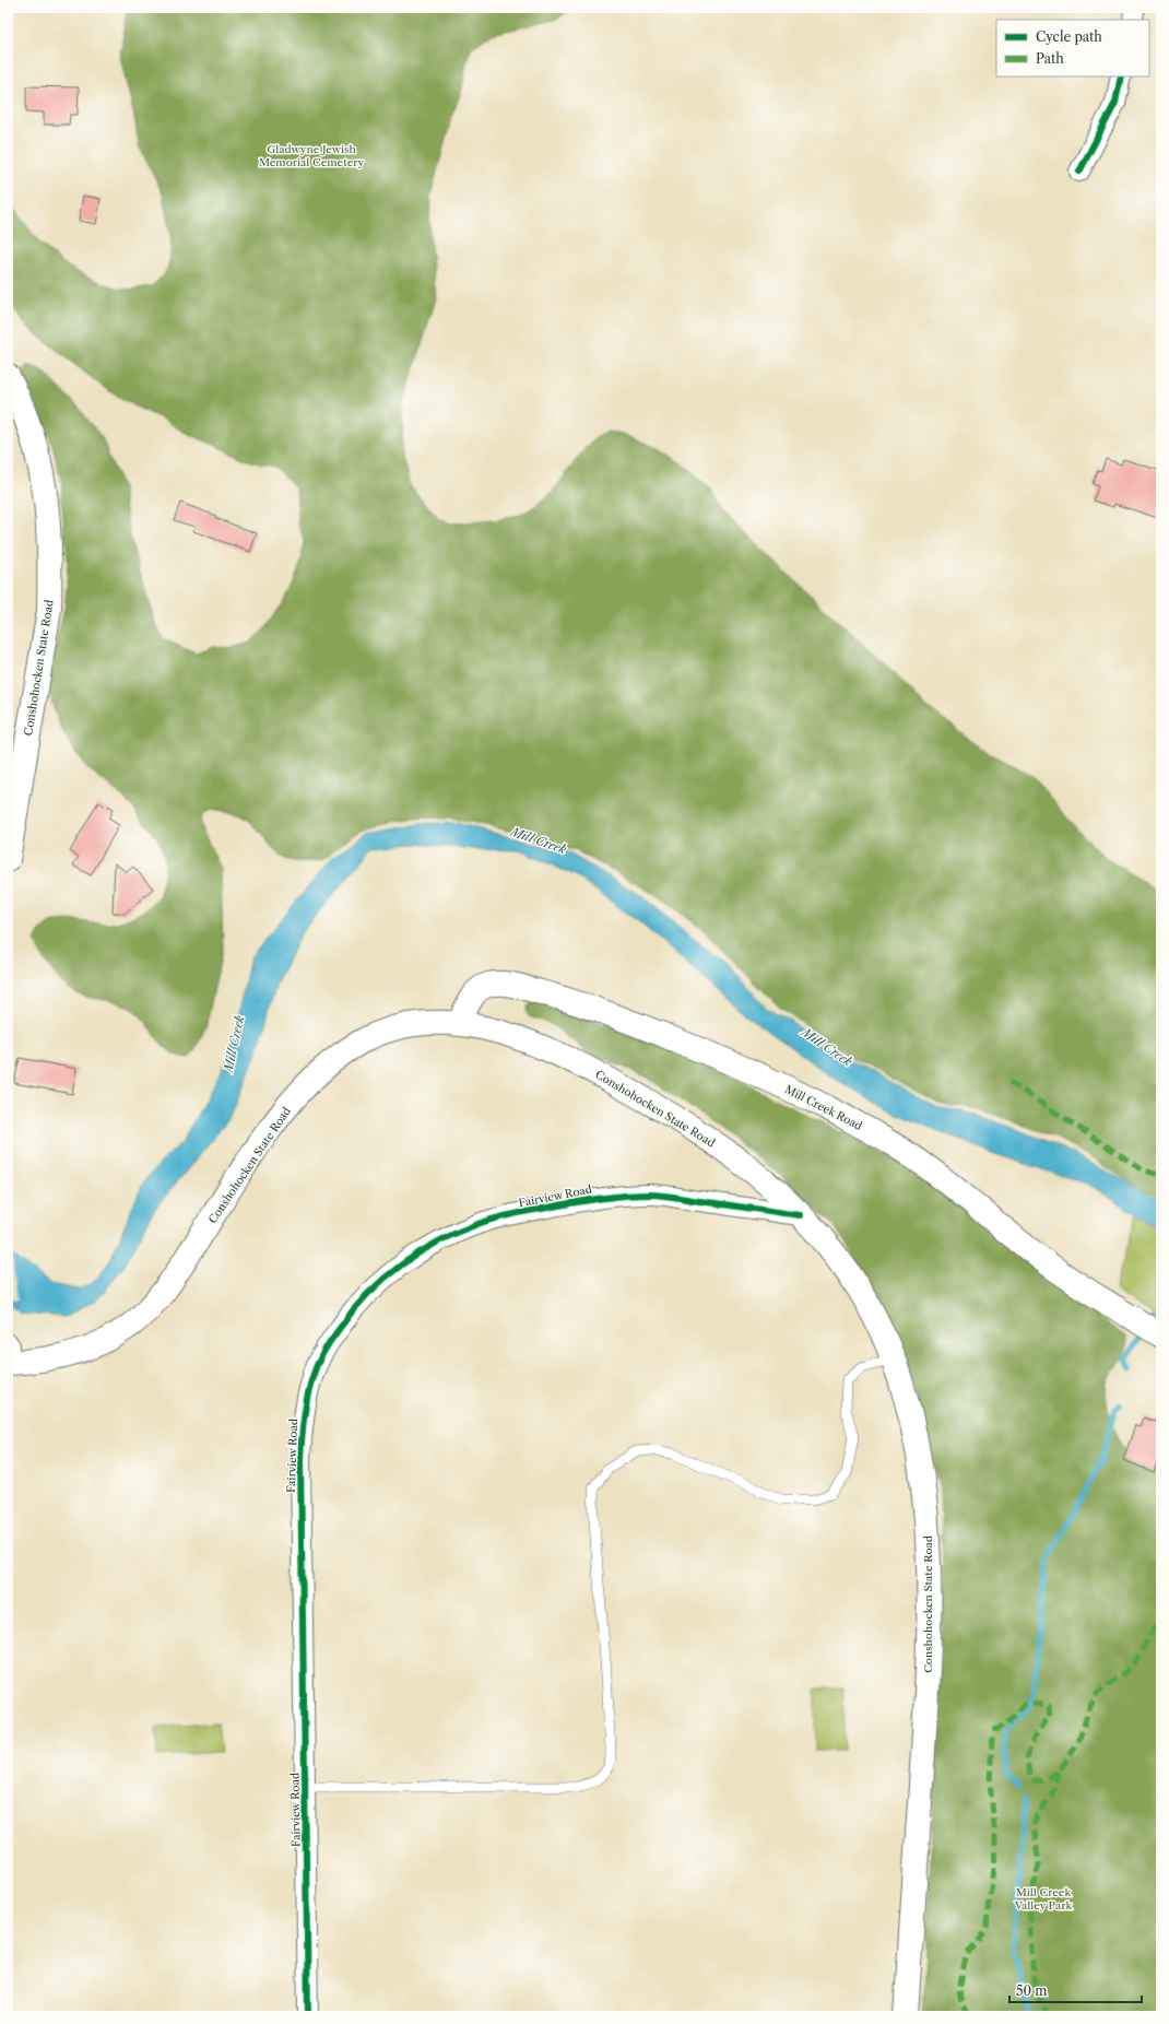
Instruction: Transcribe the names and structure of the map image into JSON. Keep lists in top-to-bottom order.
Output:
{
  "streets": {
    "main road": ["Conshohocken State Road", "Mill Creek Road"],
    "street": ["Fairview Road"]
  },
  "crossings": [
    ["Conshohocken State Road", "Mill Creek Road"],
    ["Conshohocken State Road", "Fairview Road"]
  ],
  "water": ["Mill Creek"],
  "parks": ["Gladwyne Jewish Memorial Cemetery", "Mill Creek Valley Park"],
  "legend": ["Cycle path", "Path"],
  "scale_bar": "50 m"
}
